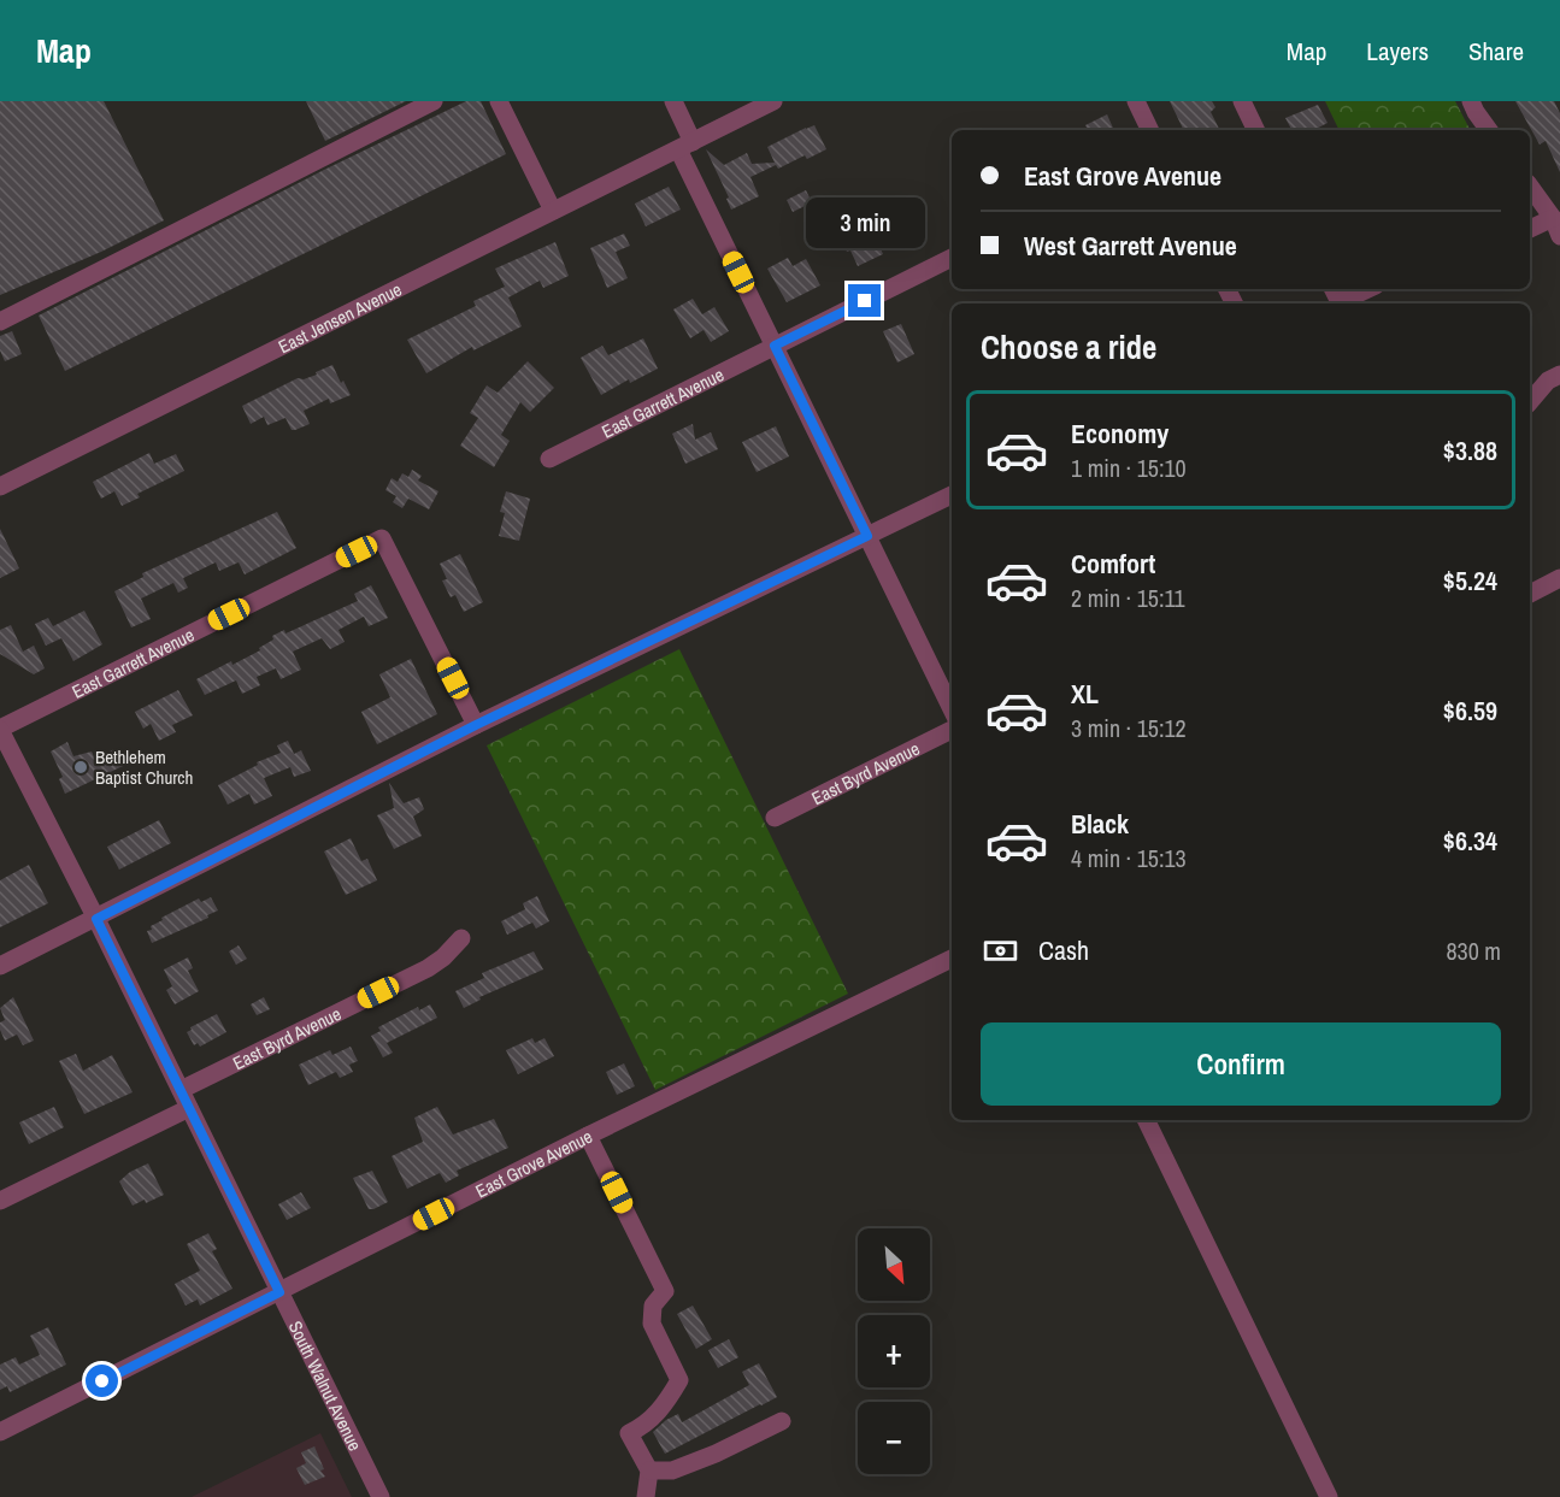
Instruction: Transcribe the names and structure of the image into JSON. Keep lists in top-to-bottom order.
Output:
{
  "streets": {
    "street": [
      "East Jensen Avenue",
      "East Garrett Avenue",
      "East Byrd Avenue",
      "East Grove Avenue",
      "South Walnut Avenue"
    ]
  },
  "crossings": [
    ["East Garrett Avenue", "South Walnut Avenue"],
    ["East Byrd Avenue", "South Walnut Avenue"],
    ["East Grove Avenue", "South Walnut Avenue"]
  ],
  "places": ["Bethlehem Baptist Church"],
  "north": "bottom right",
  "page": {
    "header": "Map",
    "nav": ["Map", "Layers", "Share"],
    "banner": ["East Grove Avenue", "West Garrett Avenue"],
    "bubble": "3 min",
    "heading": "Choose a ride",
    "list": [
      {
        "name": "Economy",
        "note": "1 min · 15:10",
        "value": "$3.88"
      },
      {
        "name": "Comfort",
        "note": "2 min · 15:11",
        "value": "$5.24"
      },
      {
        "name": "XL",
        "note": "3 min · 15:12",
        "value": "$6.59"
      },
      {
        "name": "Black",
        "note": "4 min · 15:13",
        "value": "$6.34"
      }
    ],
    "pay": ["Cash", "830 m"],
    "buttons": "Confirm",
    "map_buttons": ["+", "−"]
  }
}
